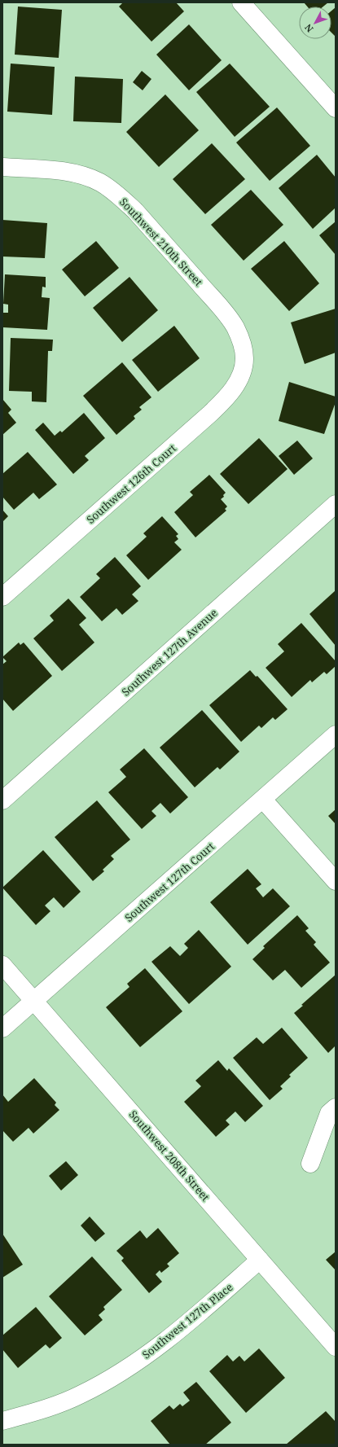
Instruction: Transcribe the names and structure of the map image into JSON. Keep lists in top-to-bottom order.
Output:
{
  "streets": {
    "street": [
      "Southwest 210th Street",
      "Southwest 126th Court",
      "Southwest 127th Avenue",
      "Southwest 127th Court",
      "Southwest 208th Street",
      "Southwest 127th Place"
    ]
  },
  "crossings": [
    ["Southwest 210th Street", "Southwest 126th Court"],
    ["Southwest 127th Court", "Southwest 208th Street"],
    ["Southwest 208th Street", "Southwest 127th Place"]
  ],
  "north": "bottom left"
}
